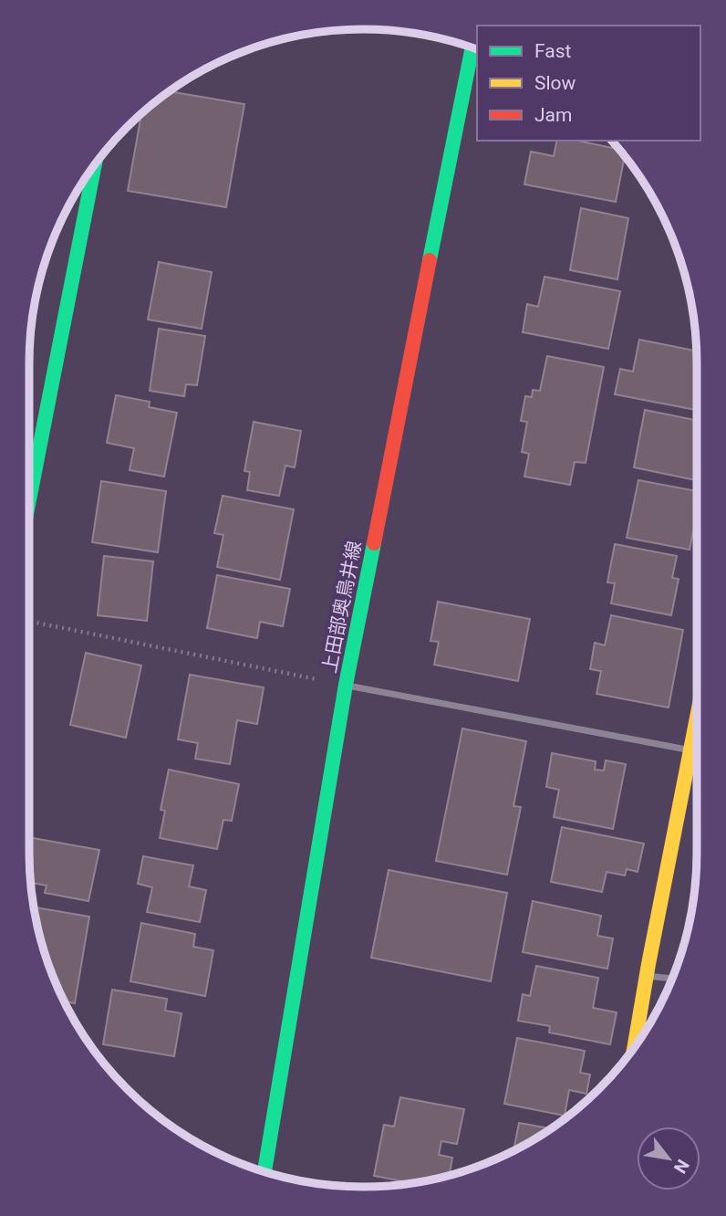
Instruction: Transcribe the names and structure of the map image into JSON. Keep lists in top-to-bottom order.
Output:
{
  "streets": {
    "street": ["上田部奥鳥井線"]
  },
  "legend": ["Fast", "Slow", "Jam"],
  "north": "bottom right"
}
